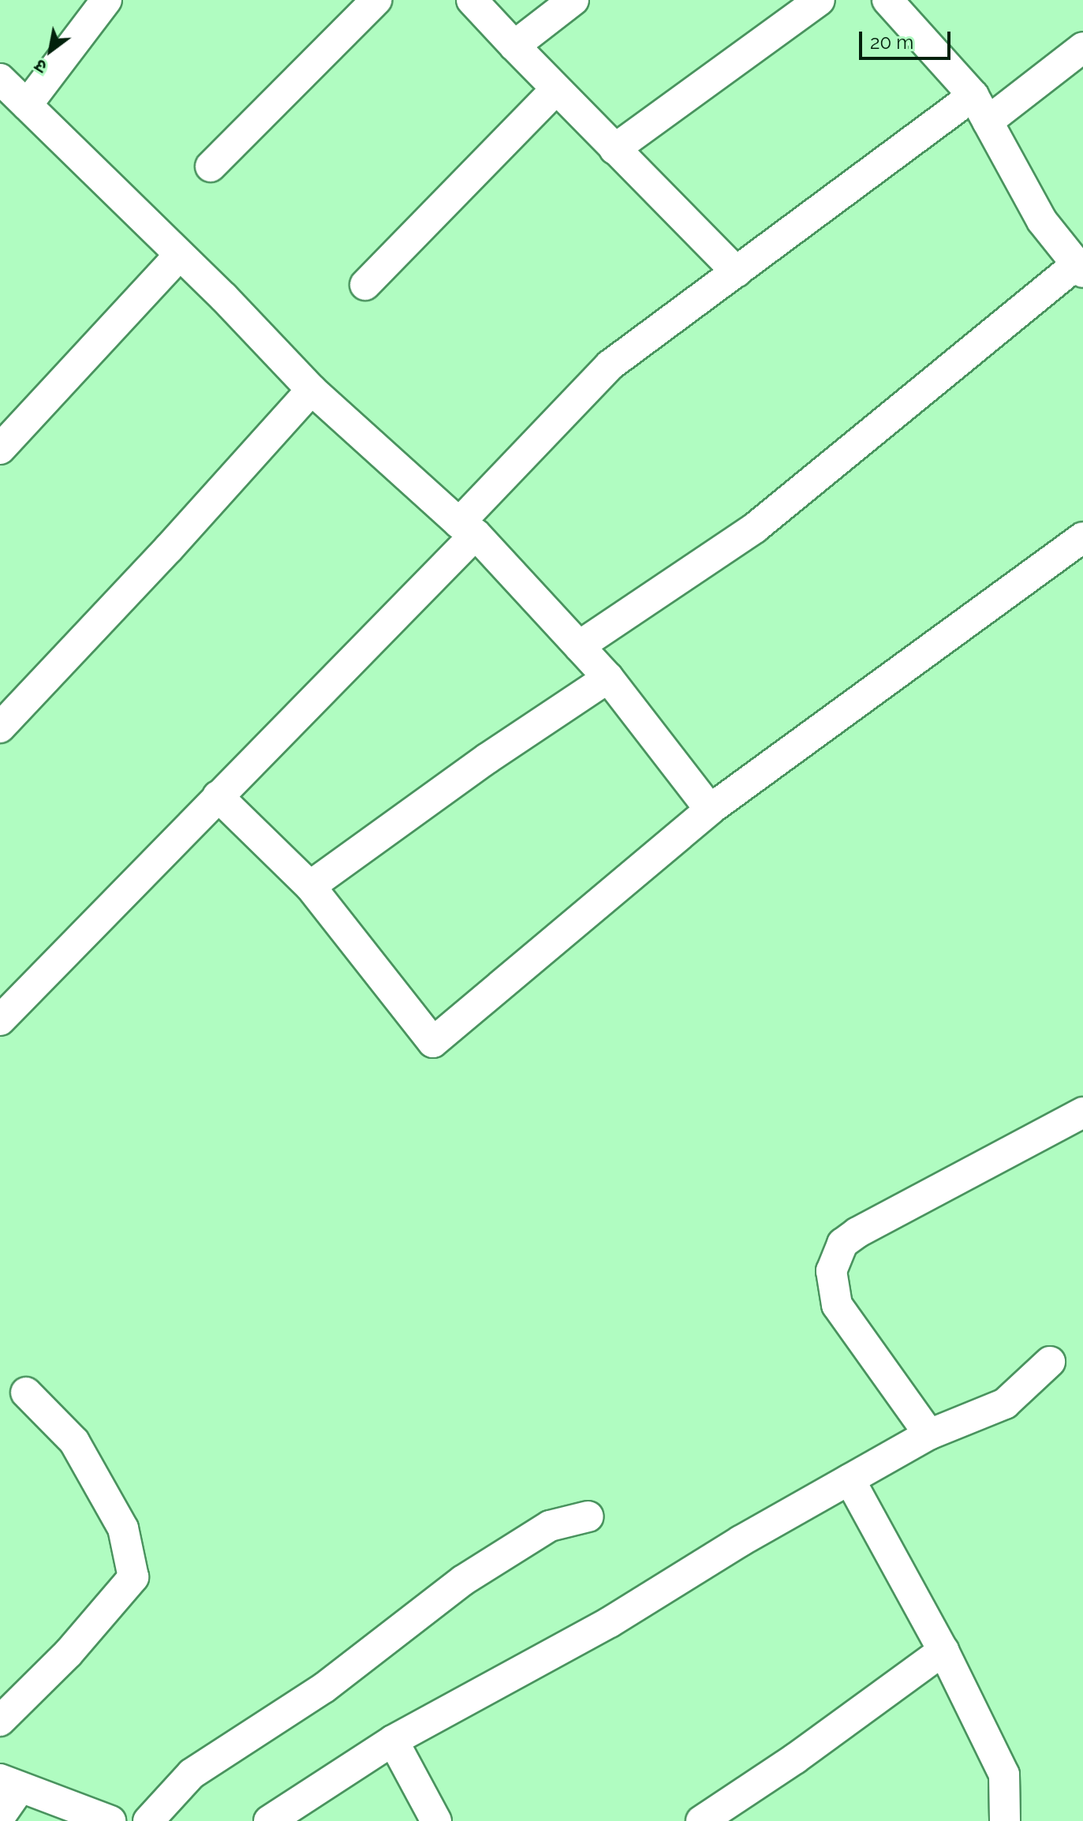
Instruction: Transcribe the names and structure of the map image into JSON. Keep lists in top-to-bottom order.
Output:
{
  "scale_bar": "20 m",
  "north": "bottom left"
}
